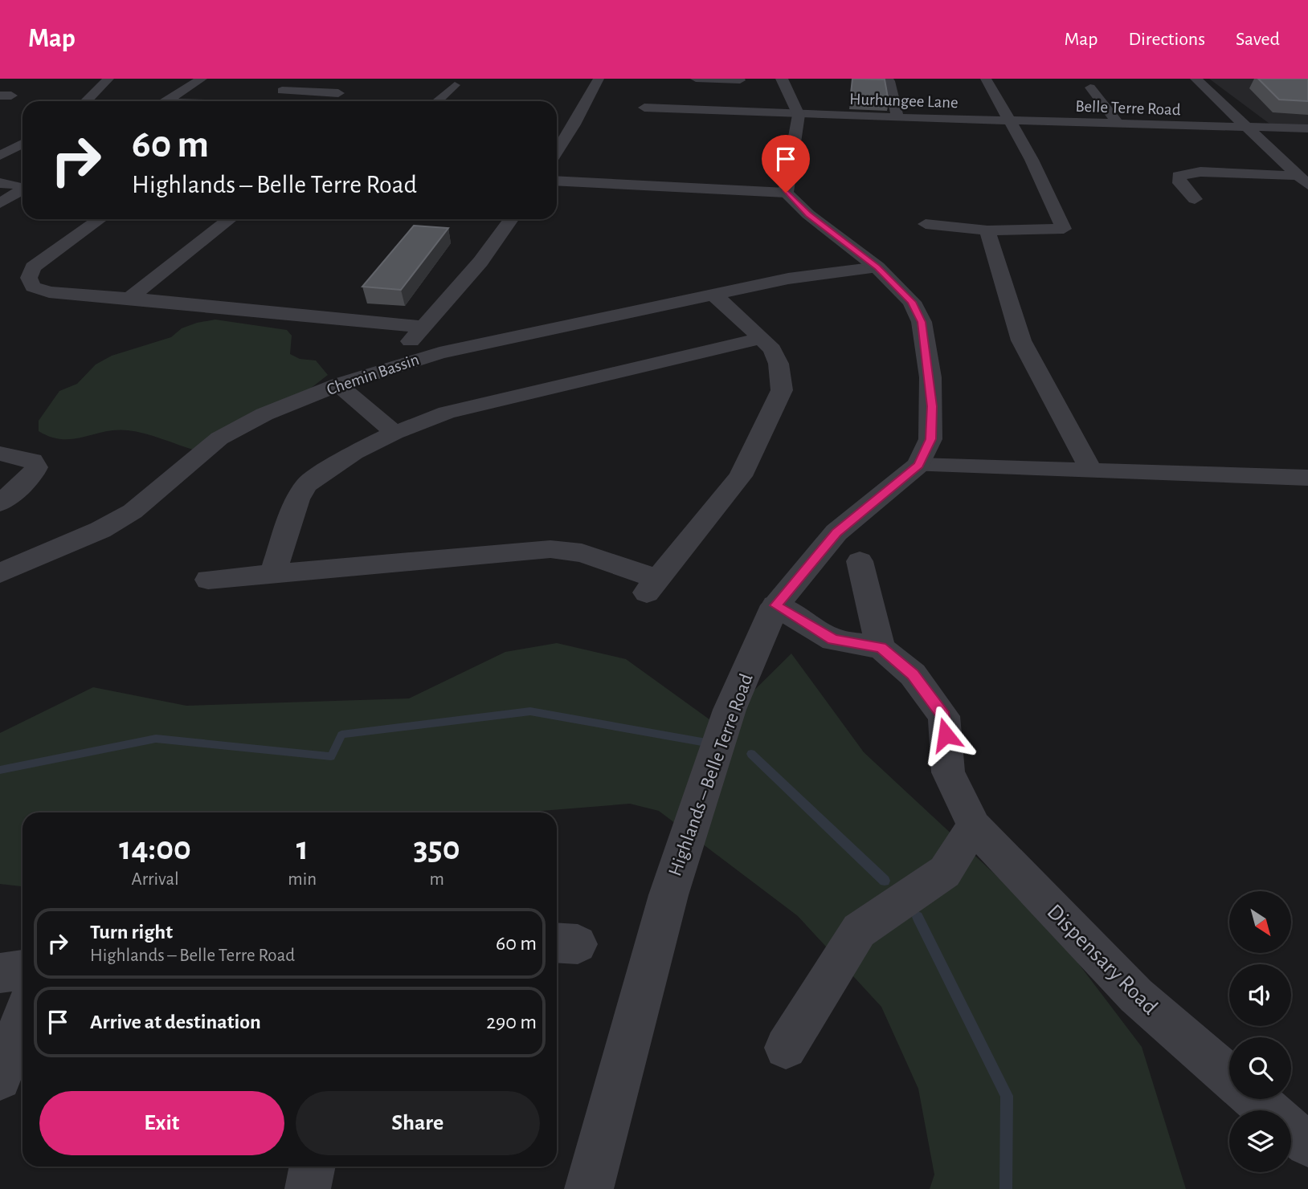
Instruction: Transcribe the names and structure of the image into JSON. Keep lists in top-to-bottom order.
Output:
{
  "streets": {
    "street": [
      "Hurhungee Lane",
      "Belle Terre Road",
      "Chemin Bassin",
      "Highlands – Belle Terre Road",
      "Dispensary Road"
    ]
  },
  "crossings": [
    ["Hurhungee Lane", "Belle Terre Road"],
    ["Chemin Bassin", "Highlands – Belle Terre Road"],
    ["Highlands – Belle Terre Road", "Dispensary Road"]
  ],
  "north": "bottom right",
  "page": {
    "header": "Map",
    "nav": ["Map", "Directions", "Saved"],
    "turn": ["60 m", "Highlands – Belle Terre Road"],
    "eta": [
      "14:00",
      "Arrival",
      "1",
      "min",
      "350",
      "m"
    ],
    "list": [
      {
        "name": "Turn right",
        "note": "Highlands – Belle Terre Road",
        "value": "60 m"
      },
      {
        "name": "Arrive at destination",
        "value": "290 m"
      }
    ],
    "buttons": ["Exit", "Share"]
  }
}
